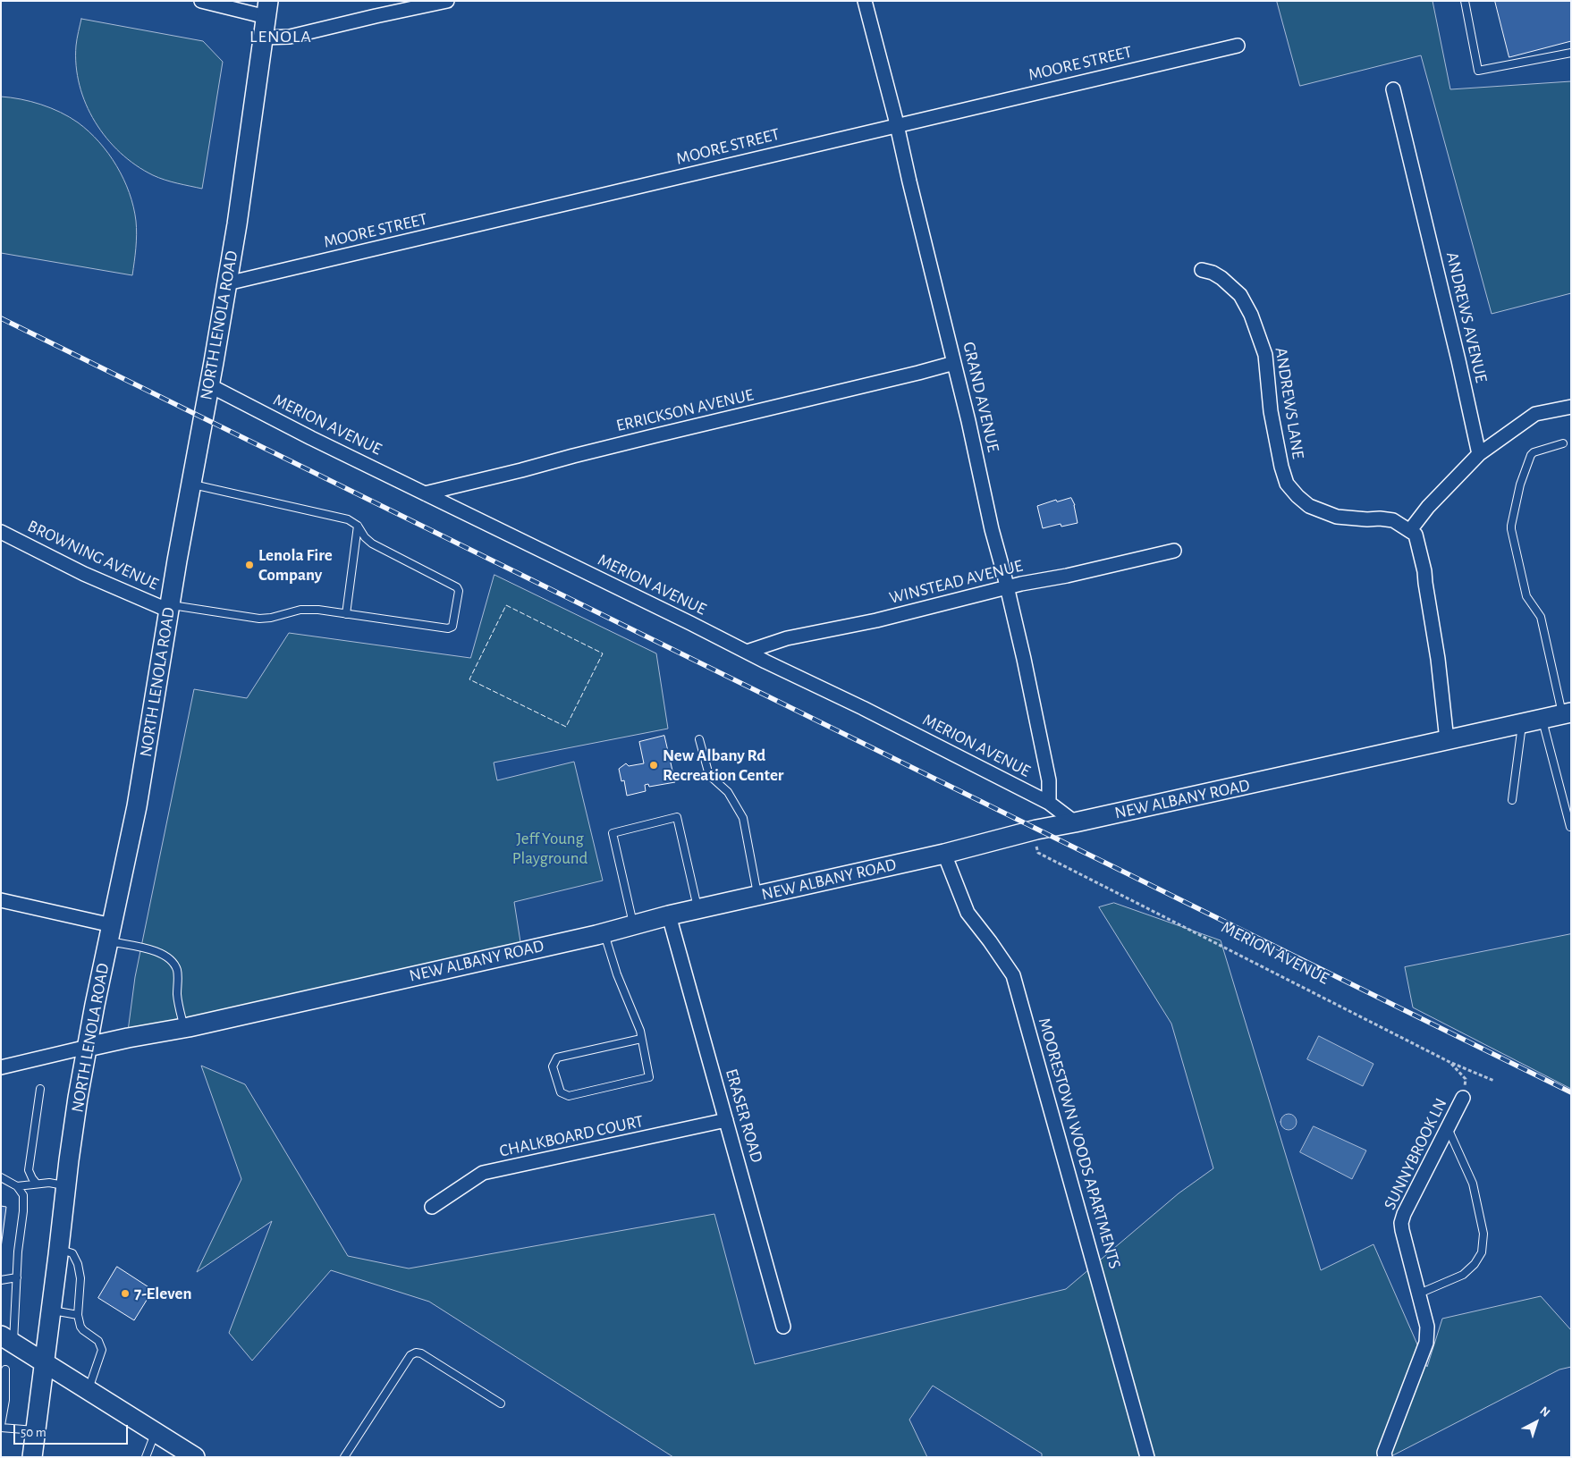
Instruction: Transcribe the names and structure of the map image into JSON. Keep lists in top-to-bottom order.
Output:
{
  "streets": {
    "main road": ["NORTH LENOLA ROAD", "NEW ALBANY ROAD"],
    "street": [
      "MOORE STREET",
      "ANDREWS AVENUE",
      "GRAND AVENUE",
      "ANDREWS LANE",
      "ERRICKSON AVENUE",
      "MERION AVENUE",
      "BROWNING AVENUE",
      "WINSTEAD AVENUE",
      "ERASER ROAD",
      "CHALKBOARD COURT",
      "MOORESTOWN WOODS APARTMENTS",
      "SUNNYBROOK LN"
    ]
  },
  "crossings": [
    ["MOORE STREET", "NORTH LENOLA ROAD"],
    ["MOORE STREET", "GRAND AVENUE"],
    ["NORTH LENOLA ROAD", "MERION AVENUE"],
    ["NORTH LENOLA ROAD", "BROWNING AVENUE"],
    ["NORTH LENOLA ROAD", "NEW ALBANY ROAD"],
    ["GRAND AVENUE", "ERRICKSON AVENUE"],
    ["GRAND AVENUE", "MERION AVENUE"],
    ["GRAND AVENUE", "WINSTEAD AVENUE"],
    ["ERRICKSON AVENUE", "MERION AVENUE"],
    ["MERION AVENUE", "WINSTEAD AVENUE"],
    ["MERION AVENUE", "NEW ALBANY ROAD"],
    ["NEW ALBANY ROAD", "ERASER ROAD"],
    ["NEW ALBANY ROAD", "MOORESTOWN WOODS APARTMENTS"],
    ["ERASER ROAD", "CHALKBOARD COURT"]
  ],
  "districts": ["LENOLA"],
  "parks": ["Jeff Young Playground"],
  "places": ["Lenola Fire Company", "New Albany Rd Recreation Center", "7-Eleven"],
  "scale_bar": "50 m",
  "north": "top right"
}
